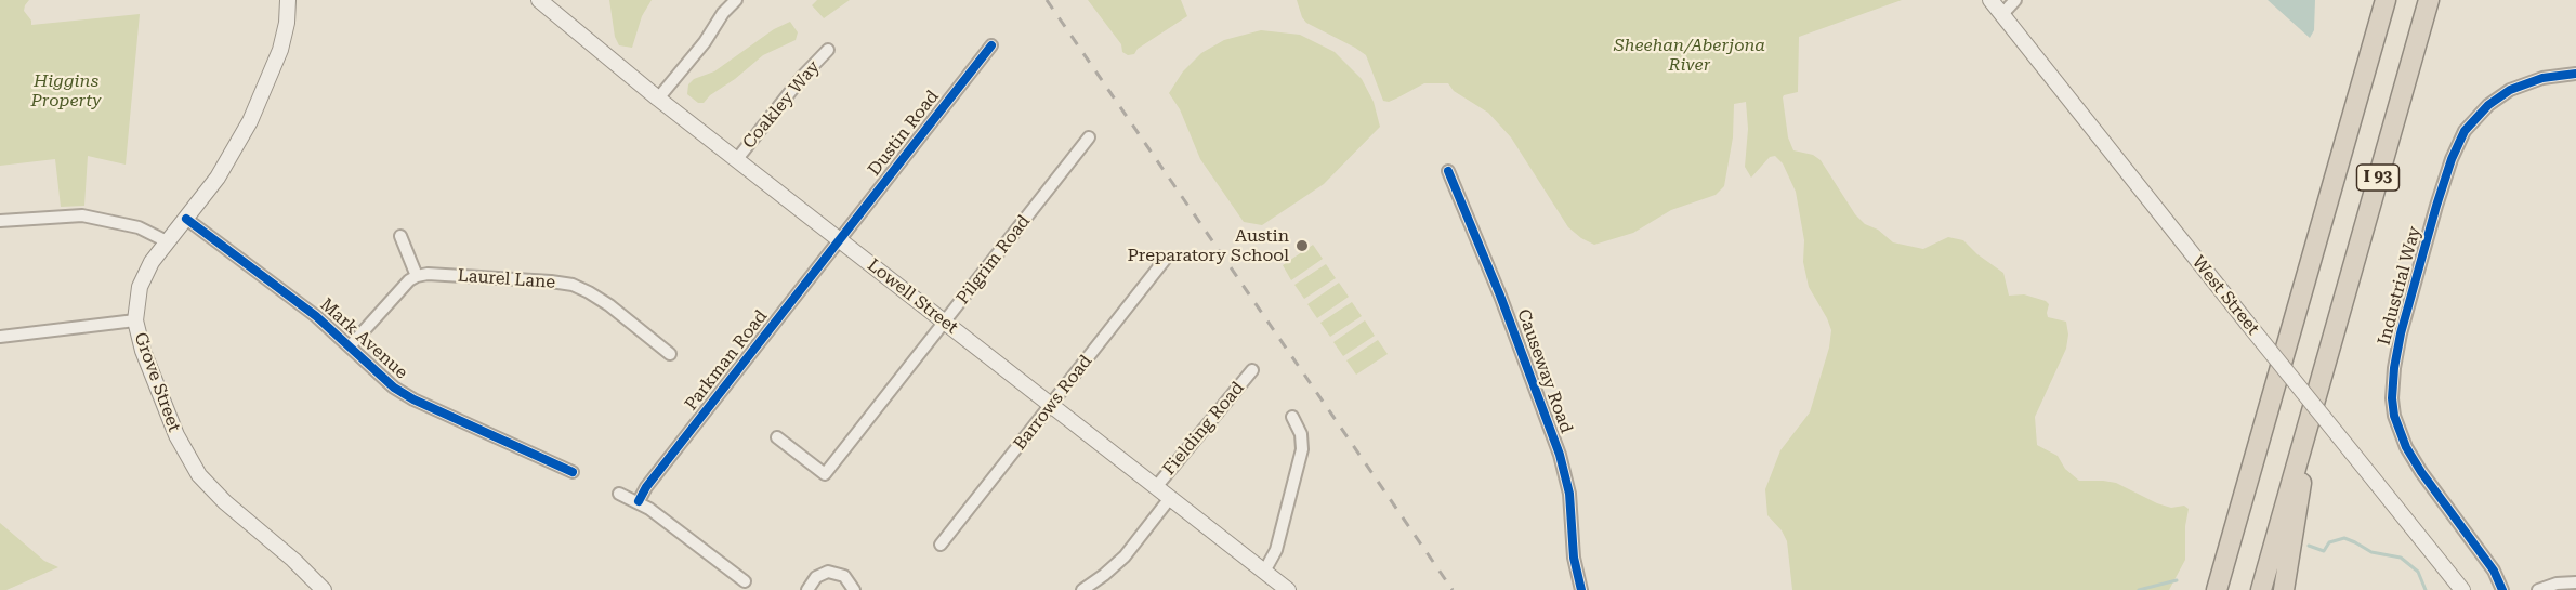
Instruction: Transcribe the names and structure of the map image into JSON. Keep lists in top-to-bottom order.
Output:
{
  "streets": {
    "highway": ["I 93"],
    "main road": ["West Street", "Lowell Street", "Grove Street"],
    "street": [
      "Coakley Way",
      "Dustin Road",
      "Pilgrim Road",
      "Laurel Lane",
      "Industrial Way",
      "Mark Avenue",
      "Parkman Road",
      "Causeway Road",
      "Barrows Road",
      "Fielding Road"
    ]
  },
  "crossings": [
    ["Coakley Way", "Lowell Street"],
    ["Dustin Road", "Lowell Street"],
    ["Dustin Road", "Parkman Road"],
    ["Pilgrim Road", "Lowell Street"],
    ["Lowell Street", "Parkman Road"],
    ["Lowell Street", "Barrows Road"],
    ["Lowell Street", "Fielding Road"],
    ["Mark Avenue", "Grove Street"]
  ],
  "parks": ["Sheehan/Aberjona River", "Higgins Property"],
  "places": ["Austin Preparatory School"]
}
